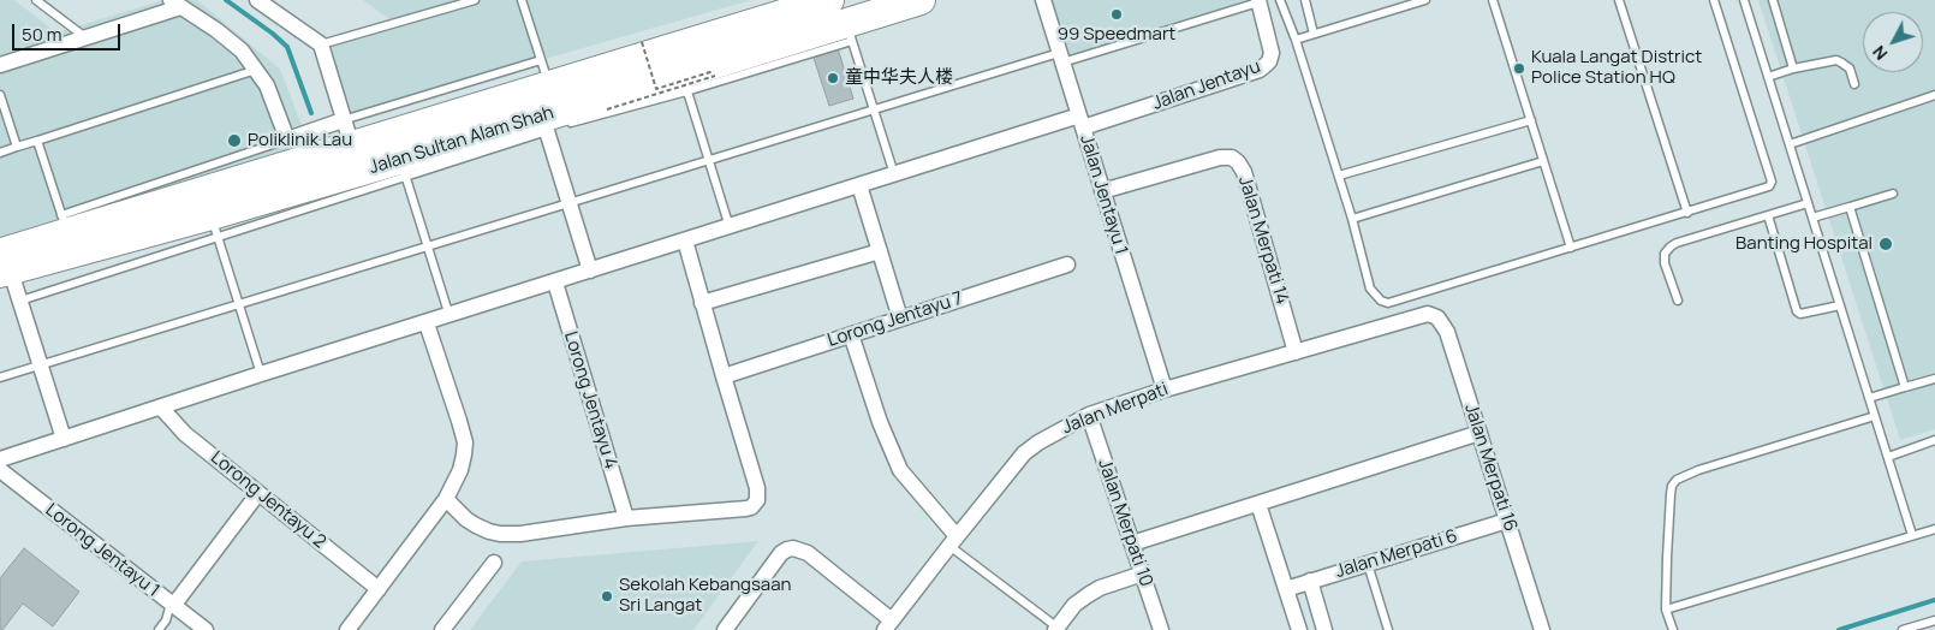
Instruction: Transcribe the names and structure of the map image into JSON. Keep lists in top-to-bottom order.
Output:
{
  "streets": {
    "highway": ["Jalan Sultan Alam Shah"],
    "street": [
      "Jalan Jentayu",
      "Jalan Jentayu 1",
      "Jalan Merpati 14",
      "Lorong Jentayu 7",
      "Lorong Jentayu 4",
      "Jalan Merpati",
      "Jalan Merpati 16",
      "Lorong Jentayu 2",
      "Jalan Merpati 10",
      "Lorong Jentayu 1",
      "Jalan Merpati 6"
    ]
  },
  "crossings": [
    ["Jalan Jentayu", "Jalan Jentayu 1"],
    ["Jalan Jentayu 1", "Jalan Merpati 14"],
    ["Jalan Jentayu 1", "Jalan Merpati"],
    ["Jalan Merpati 14", "Jalan Merpati"],
    ["Jalan Merpati", "Jalan Merpati 16"],
    ["Jalan Merpati", "Jalan Merpati 10"],
    ["Jalan Merpati 16", "Jalan Merpati 6"]
  ],
  "places": [
    "99 Speedmart",
    "Kuala Langat District Police Station HQ",
    "童中华夫人楼",
    "Poliklinik Lau",
    "Banting Hospital",
    "Sekolah Kebangsaan Sri Langat"
  ],
  "scale_bar": "50 m",
  "north": "bottom left"
}
